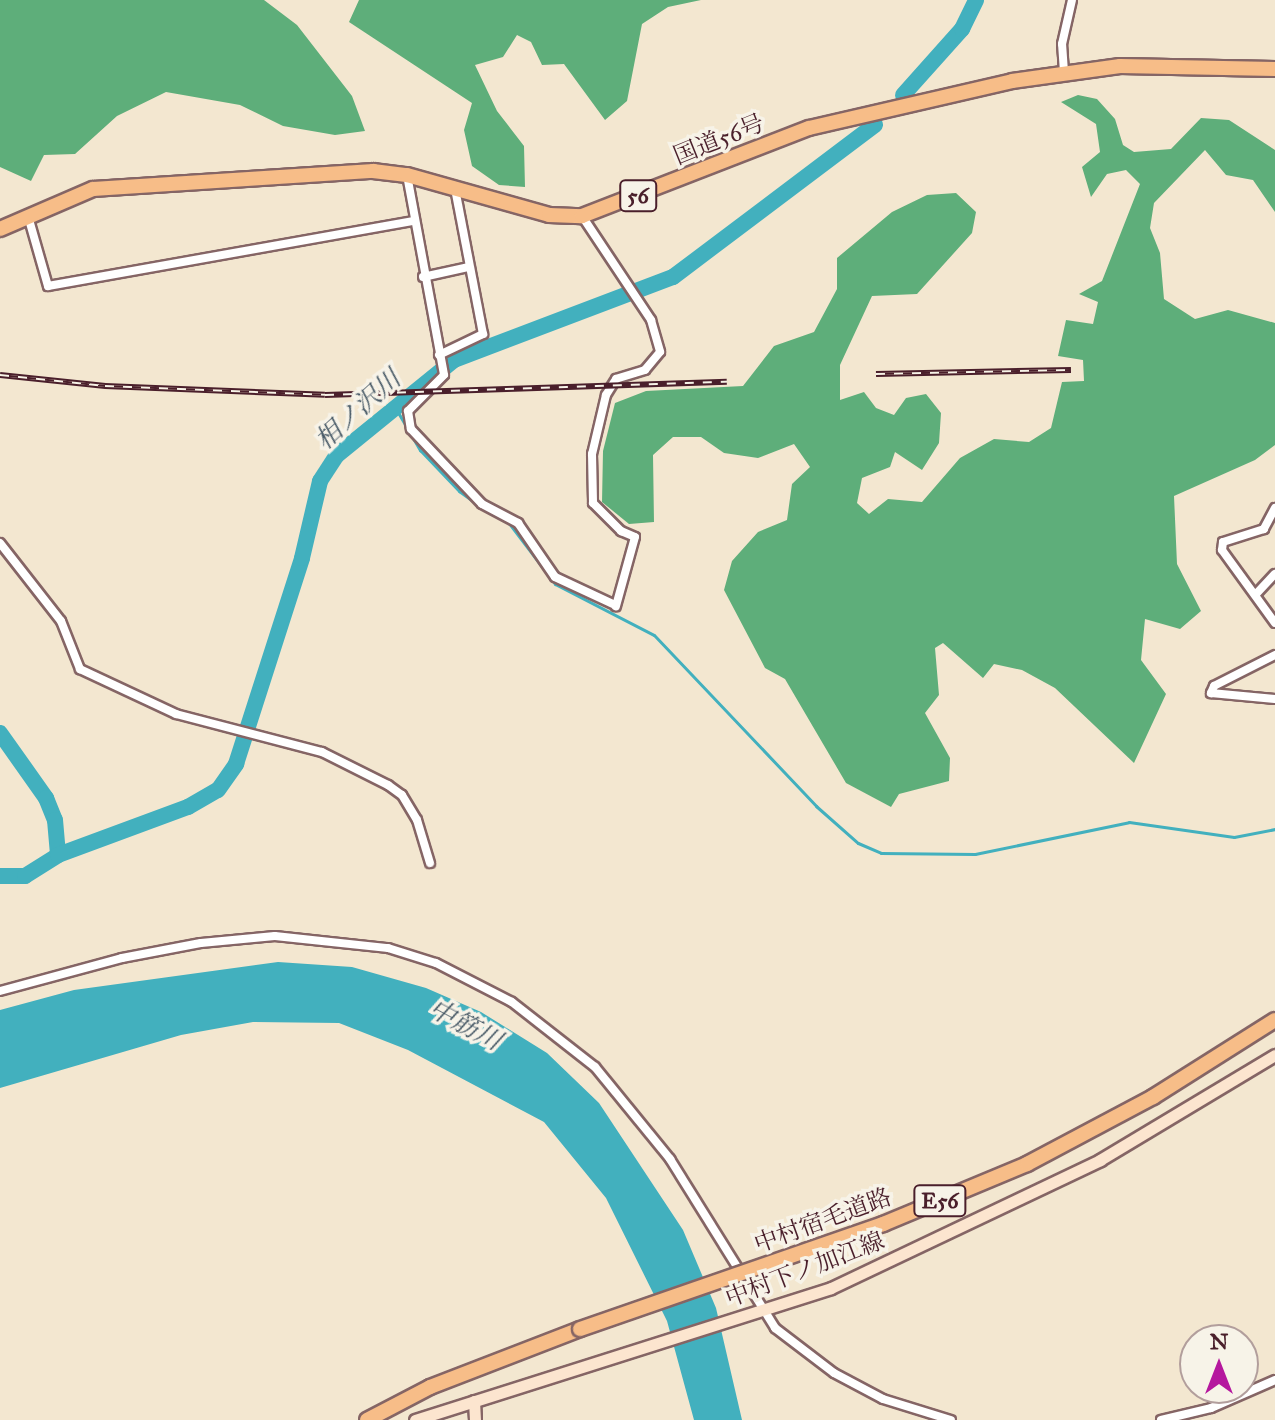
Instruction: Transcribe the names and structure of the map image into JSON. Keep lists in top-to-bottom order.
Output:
{
  "streets": {
    "highway": [
      "国道56号",
      "56",
      "E56",
      "中村宿毛道路"
    ],
    "main road": ["中村下ノ加江線"]
  },
  "water": ["相ノ沢川", "中筋川"],
  "north": "top"
}
